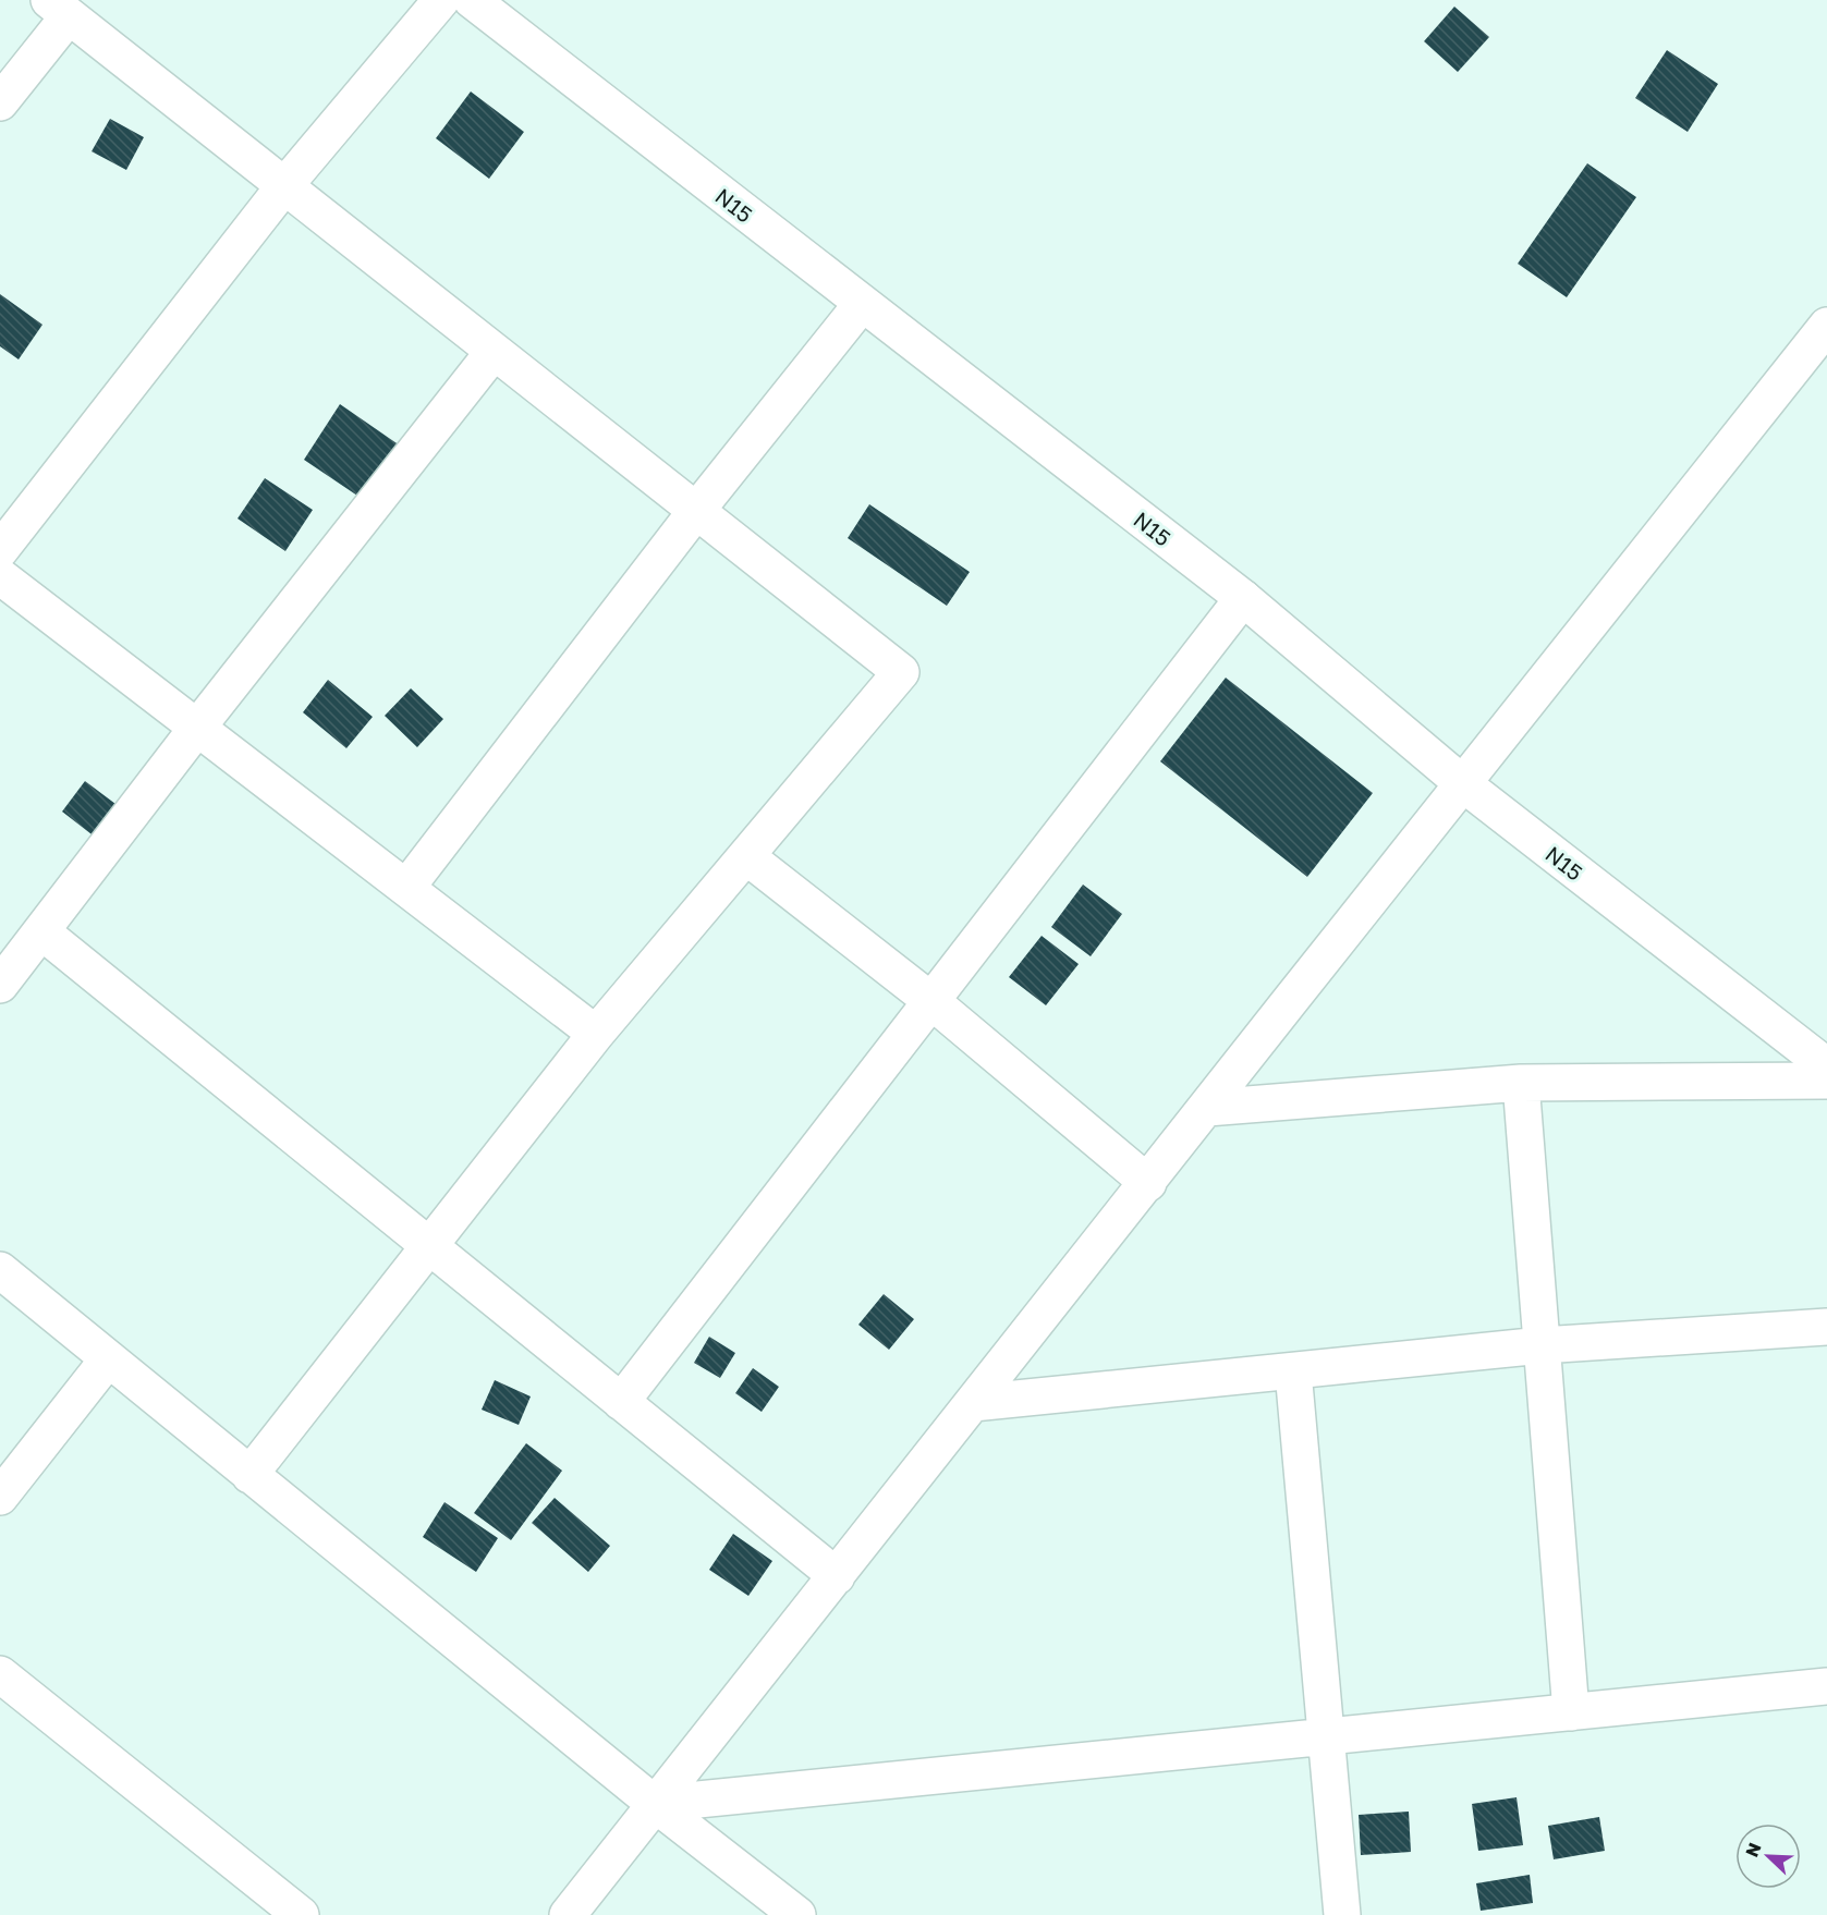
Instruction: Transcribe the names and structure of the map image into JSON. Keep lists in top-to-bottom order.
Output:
{
  "streets": {
    "street": ["N15"]
  },
  "north": "top left"
}
